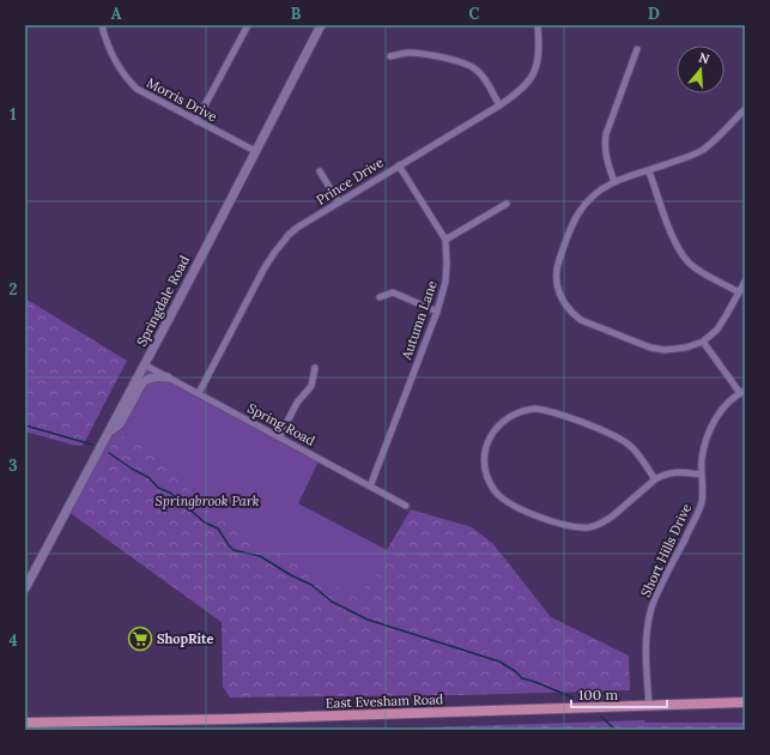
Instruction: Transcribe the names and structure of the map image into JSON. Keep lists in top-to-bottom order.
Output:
{
  "streets": {
    "main road": ["Springdale Road", "East Evesham Road"],
    "street": [
      "Morris Drive",
      "Prince Drive",
      "Autumn Lane",
      "Spring Road",
      "Short Hills Drive"
    ]
  },
  "crossings": [
    ["Morris Drive", "Springdale Road"],
    ["Prince Drive", "Autumn Lane"],
    ["Prince Drive", "Spring Road"],
    ["Springdale Road", "Spring Road"],
    ["Autumn Lane", "Spring Road"],
    ["Short Hills Drive", "East Evesham Road"]
  ],
  "parks": ["Springbrook Park"],
  "places": {
    "supermarket": ["ShopRite"]
  },
  "scale_bar": "100 m",
  "north": "top",
  "grid": {
    "columns": [
      "A",
      "B",
      "C",
      "D"
    ],
    "rows": [
      "1",
      "2",
      "3",
      "4"
    ]
  }
}
